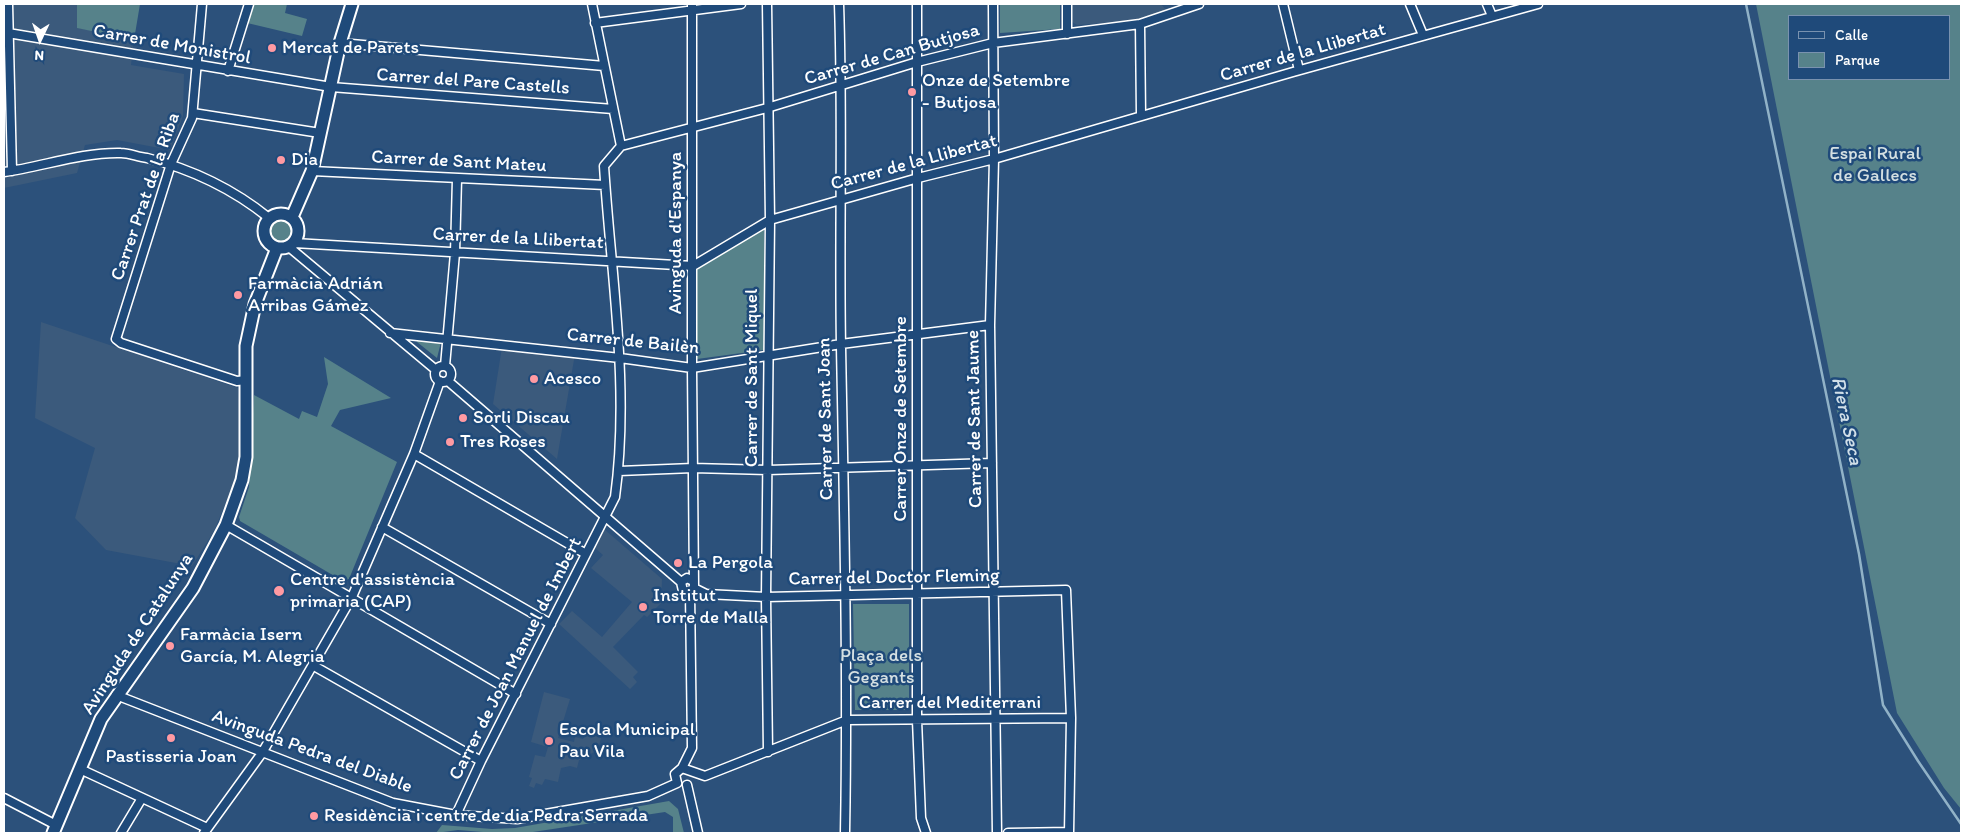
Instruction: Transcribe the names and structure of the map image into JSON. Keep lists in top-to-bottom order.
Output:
{
  "streets": {
    "street": [
      "Carrer de Monistrol",
      "Carrer de la Llibertat",
      "Carrer de Can Butjosa",
      "Carrer del Pare Castells",
      "Carrer de Sant Mateu",
      "Carrer Prat de la Riba",
      "Avinguda d'Espanya",
      "Carrer de Bailèn",
      "Carrer de Sant Miquel",
      "Carrer de Sant Joan",
      "Carrer Onze de Setembre",
      "Carrer de Sant Jaume",
      "Carrer del Doctor Fleming",
      "Avinguda de Catalunya",
      "Carrer de Joan Manuel de Imbert",
      "Carrer del Mediterrani",
      "Avinguda Pedra del Diable"
    ]
  },
  "crossings": [
    ["Carrer de Monistrol", "Carrer del Pare Castells"],
    ["Carrer de Monistrol", "Carrer Prat de la Riba"],
    ["Carrer de la Llibertat", "Avinguda d'Espanya"],
    ["Carrer de la Llibertat", "Carrer de Sant Miquel"],
    ["Carrer de la Llibertat", "Carrer de Sant Joan"],
    ["Carrer de la Llibertat", "Carrer Onze de Setembre"],
    ["Carrer de la Llibertat", "Carrer de Sant Jaume"],
    ["Carrer de la Llibertat", "Avinguda de Catalunya"],
    ["Carrer de la Llibertat", "Carrer de Joan Manuel de Imbert"],
    ["Carrer de Can Butjosa", "Avinguda d'Espanya"],
    ["Carrer de Can Butjosa", "Carrer de Sant Miquel"],
    ["Carrer de Can Butjosa", "Carrer de Sant Joan"],
    ["Carrer de Can Butjosa", "Carrer Onze de Setembre"],
    ["Carrer de Can Butjosa", "Carrer de Sant Jaume"],
    ["Carrer de Can Butjosa", "Carrer de Joan Manuel de Imbert"],
    ["Carrer de Sant Mateu", "Carrer de Joan Manuel de Imbert"],
    ["Carrer Prat de la Riba", "Avinguda de Catalunya"],
    ["Avinguda d'Espanya", "Carrer de Bailèn"],
    ["Avinguda d'Espanya", "Carrer del Doctor Fleming"],
    ["Avinguda d'Espanya", "Carrer del Mediterrani"],
    ["Avinguda d'Espanya", "Avinguda Pedra del Diable"],
    ["Carrer de Bailèn", "Carrer de Sant Miquel"],
    ["Carrer de Bailèn", "Carrer de Sant Joan"],
    ["Carrer de Bailèn", "Carrer Onze de Setembre"],
    ["Carrer de Bailèn", "Carrer de Sant Jaume"],
    ["Carrer de Bailèn", "Carrer de Joan Manuel de Imbert"],
    ["Carrer de Sant Miquel", "Carrer del Doctor Fleming"],
    ["Carrer de Sant Miquel", "Carrer del Mediterrani"],
    ["Carrer de Sant Joan", "Carrer del Doctor Fleming"],
    ["Carrer de Sant Joan", "Carrer del Mediterrani"],
    ["Carrer Onze de Setembre", "Carrer del Doctor Fleming"],
    ["Carrer Onze de Setembre", "Carrer del Mediterrani"],
    ["Carrer de Sant Jaume", "Carrer del Doctor Fleming"],
    ["Carrer de Sant Jaume", "Carrer del Mediterrani"],
    ["Carrer del Doctor Fleming", "Carrer del Mediterrani"],
    ["Avinguda de Catalunya", "Avinguda Pedra del Diable"],
    ["Carrer de Joan Manuel de Imbert", "Avinguda Pedra del Diable"],
    ["Carrer del Mediterrani", "Avinguda Pedra del Diable"]
  ],
  "water": ["Riera Seca"],
  "parks": ["Espai Rural de Gallecs", "Plaça dels Gegants"],
  "places": [
    "Mercat de Parets",
    "Onze de Setembre - Butjosa",
    "Dia",
    "Farmàcia Adrián Arribas Gámez",
    "Acesco",
    "Sorli Discau",
    "Tres Roses",
    "La Pergola",
    "Centre d'assistència primaria (CAP)",
    "Institut Torre de Malla",
    "Farmàcia Isern García, M. Alegria",
    "Pastisseria Joan",
    "Escola Municipal Pau Vila",
    "Residència i centre de dia Pedra Serrada"
  ],
  "legend": ["Calle", "Parque"],
  "north": "bottom"
}
